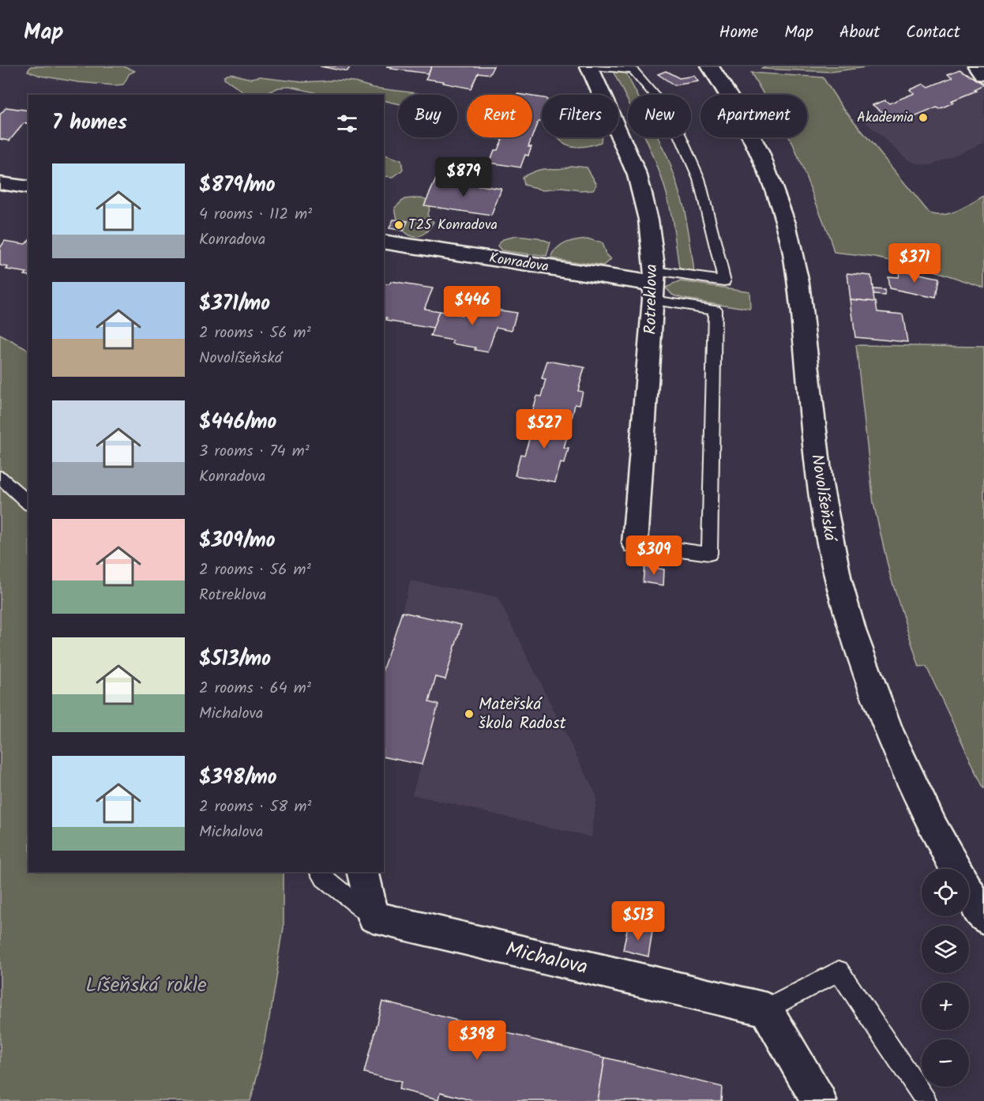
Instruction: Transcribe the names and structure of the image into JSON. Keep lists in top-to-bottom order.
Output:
{
  "streets": {
    "street": [
      "Konradova",
      "Rotreklova",
      "Novolíšeňská",
      "Michalova"
    ]
  },
  "crossings": [
    ["Konradova", "Rotreklova"]
  ],
  "parks": ["Líšeňská rokle"],
  "places": ["Akademia", "T25 Konradova", "Mateřská škola Radost"],
  "page": {
    "header": "Map",
    "nav": [
      "Home",
      "Map",
      "About",
      "Contact"
    ],
    "chip": [
      "Buy",
      "Rent",
      "Filters",
      "New",
      "Apartment"
    ],
    "heading": "7 homes",
    "list": [
      {
        "name": "$879/mo",
        "note": "4 rooms · 112 m² · Konradova"
      },
      {
        "name": "$371/mo",
        "note": "2 rooms · 56 m² · Novolíšeňská"
      },
      {
        "name": "$446/mo",
        "note": "3 rooms · 74 m² · Konradova"
      },
      {
        "name": "$309/mo",
        "note": "2 rooms · 56 m² · Rotreklova"
      },
      {
        "name": "$513/mo",
        "note": "2 rooms · 64 m² · Michalova"
      },
      {
        "name": "$398/mo",
        "note": "2 rooms · 58 m² · Michalova"
      }
    ],
    "price": [
      "$879",
      "$371",
      "$446",
      "$527",
      "$309",
      "$513",
      "$398"
    ],
    "map_buttons": ["+", "−"]
  }
}
